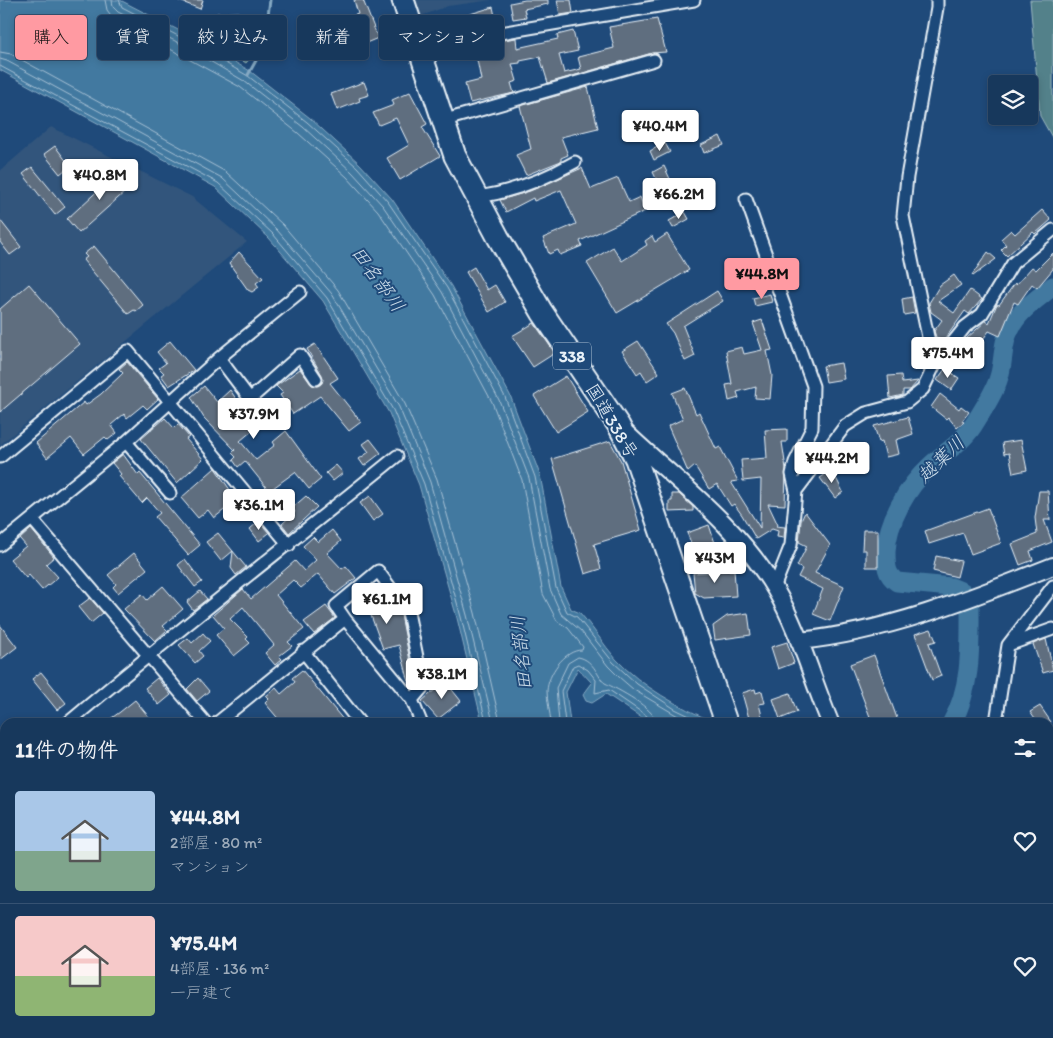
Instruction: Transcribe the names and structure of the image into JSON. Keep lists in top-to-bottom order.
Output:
{
  "streets": {
    "highway": ["338", "国道338号"]
  },
  "water": ["田名部川", "越葉川"],
  "page": {
    "chip": [
      "購入",
      "賃貸",
      "絞り込み",
      "新着",
      "マンション"
    ],
    "price": [
      "¥40.4M",
      "¥40.8M",
      "¥66.2M",
      "¥44.8M",
      "¥75.4M",
      "¥37.9M",
      "¥44.2M",
      "¥36.1M",
      "¥43M",
      "¥61.1M",
      "¥38.1M"
    ],
    "heading": "11件の物件",
    "list": [
      {
        "name": "¥44.8M",
        "note": "2部屋 · 80 m² · マンション"
      },
      {
        "name": "¥75.4M",
        "note": "4部屋 · 136 m² · 一戸建て"
      }
    ]
  }
}
